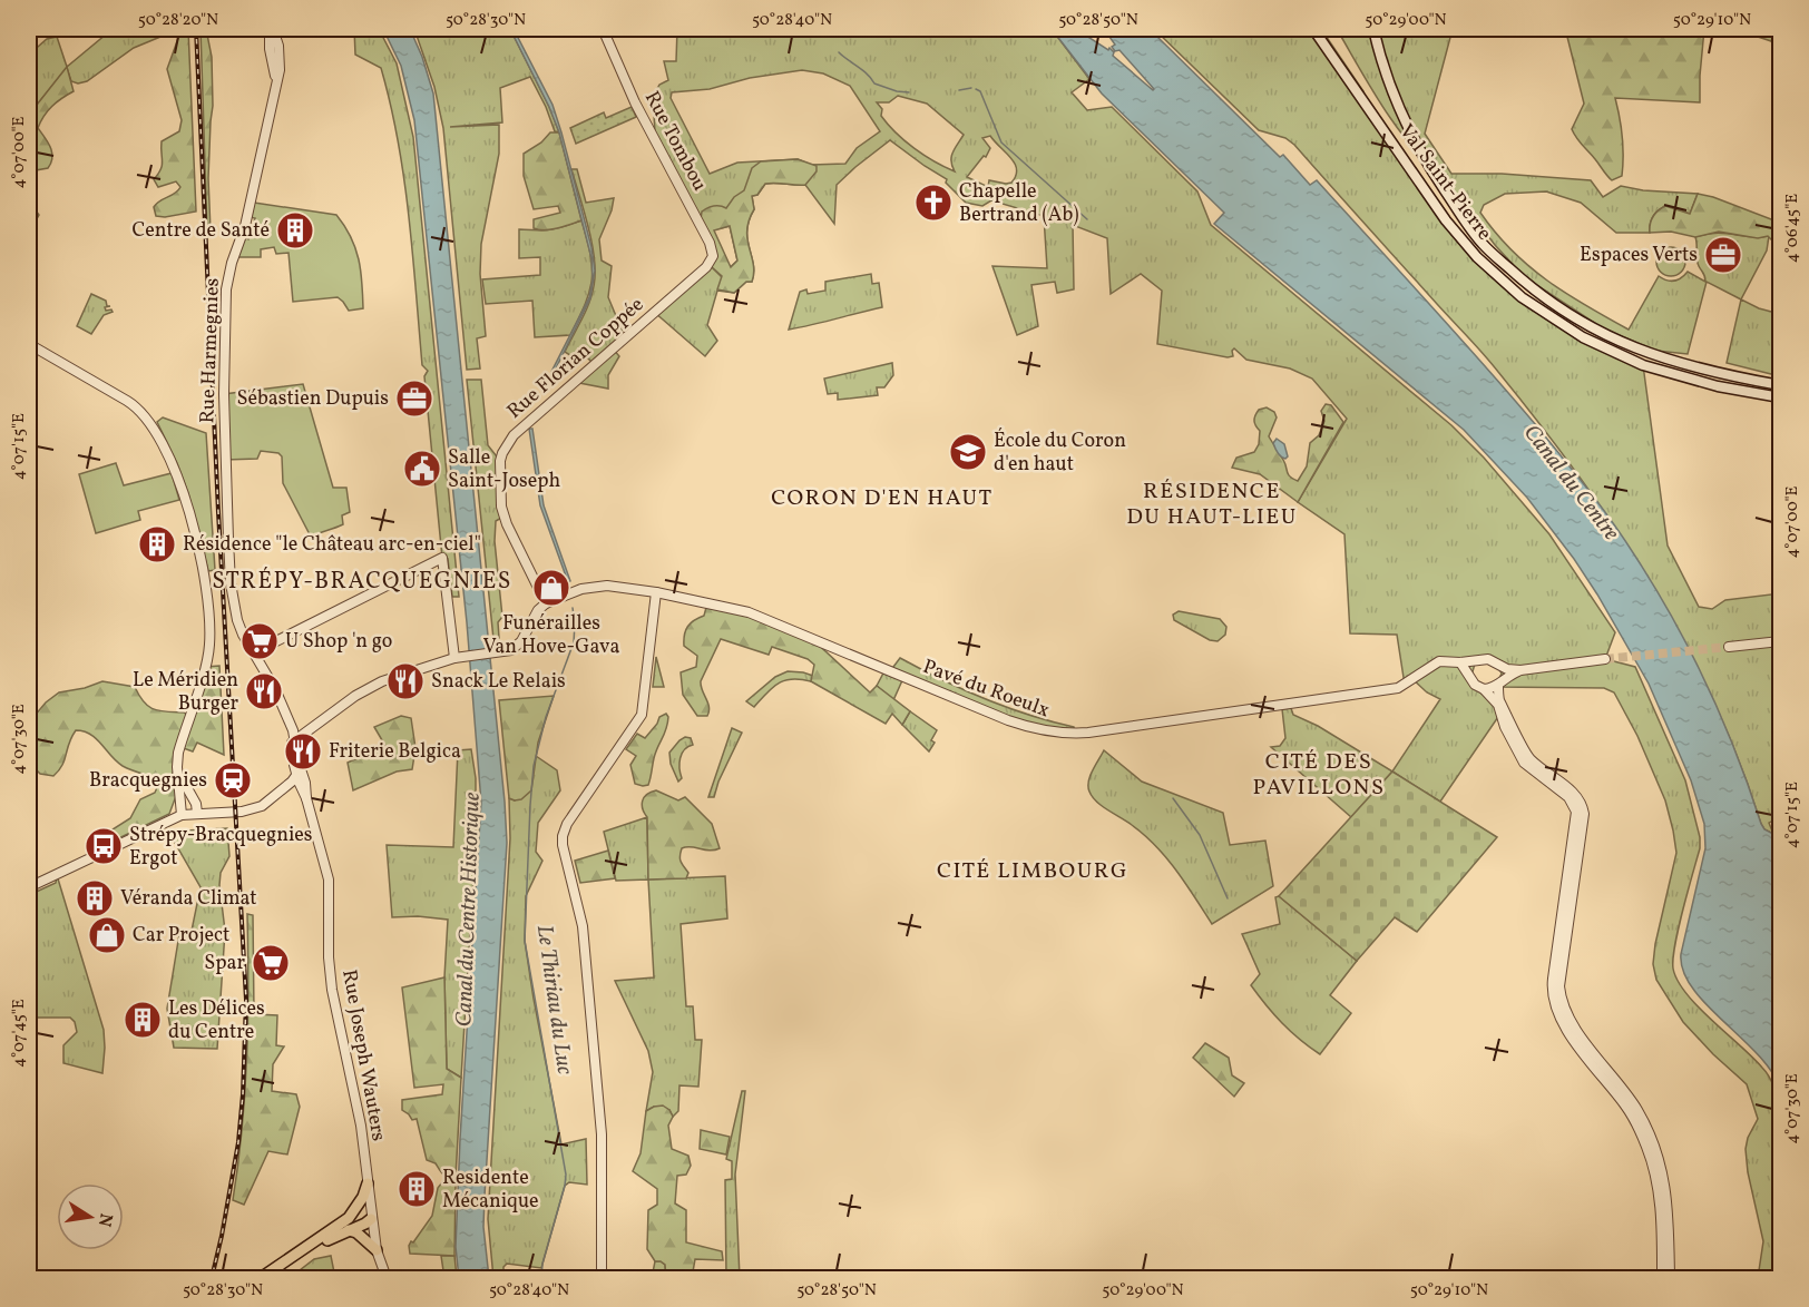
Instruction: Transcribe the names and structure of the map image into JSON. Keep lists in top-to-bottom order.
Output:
{
  "streets": {
    "main road": ["Val Saint-Pierre"],
    "street": [
      "Rue Tombou",
      "Rue Harmegnies",
      "Rue Florian Coppée",
      "Pavé du Roeulx",
      "Rue Joseph Wauters"
    ]
  },
  "crossings": [
    ["Rue Tombou", "Rue Florian Coppée"],
    ["Rue Florian Coppée", "Pavé du Roeulx"]
  ],
  "districts": [
    "RÉSIDENCE DU HAUT-LIEU",
    "CORON D'EN HAUT",
    "STRÉPY-BRACQUEGNIES",
    "CITÉ DES PAVILLONS",
    "CITÉ LIMBOURG"
  ],
  "water": ["Canal du Centre", "Canal du Centre Historique", "Le Thiriau du Luc"],
  "places": {
    "church": ["Chapelle Bertrand (Ab)"],
    "building": [
      "Centre de Santé",
      "Résidence \"le Château arc-en-ciel\"",
      "Véranda Climat",
      "Les Délices du Centre",
      "Residente Mécanique"
    ],
    "office": ["Espaces Verts", "Sébastien Dupuis"],
    "school or university": ["École du Coron d'en haut"],
    "public building": ["Salle Saint-Joseph"],
    "shop": ["Funérailles Van Hove-Gava", "Car Project"],
    "supermarket": ["U Shop 'n go", "Spar"],
    "restaurant": ["Snack Le Relais", "Le Méridien Burger", "Friterie Belgica"],
    "station": ["Bracquegnies"],
    "bus stop": ["Strépy-Bracquegnies Ergot"]
  },
  "north": "right",
  "coordinates": [
    "50°28'20\"N",
    "50°28'30\"N",
    "50°28'40\"N",
    "50°28'50\"N",
    "50°29'00\"N",
    "50°29'10\"N",
    "4°07'00\"E",
    "4°06'45\"E",
    "4°07'15\"E",
    "4°07'30\"E",
    "4°07'45\"E"
  ]
}
